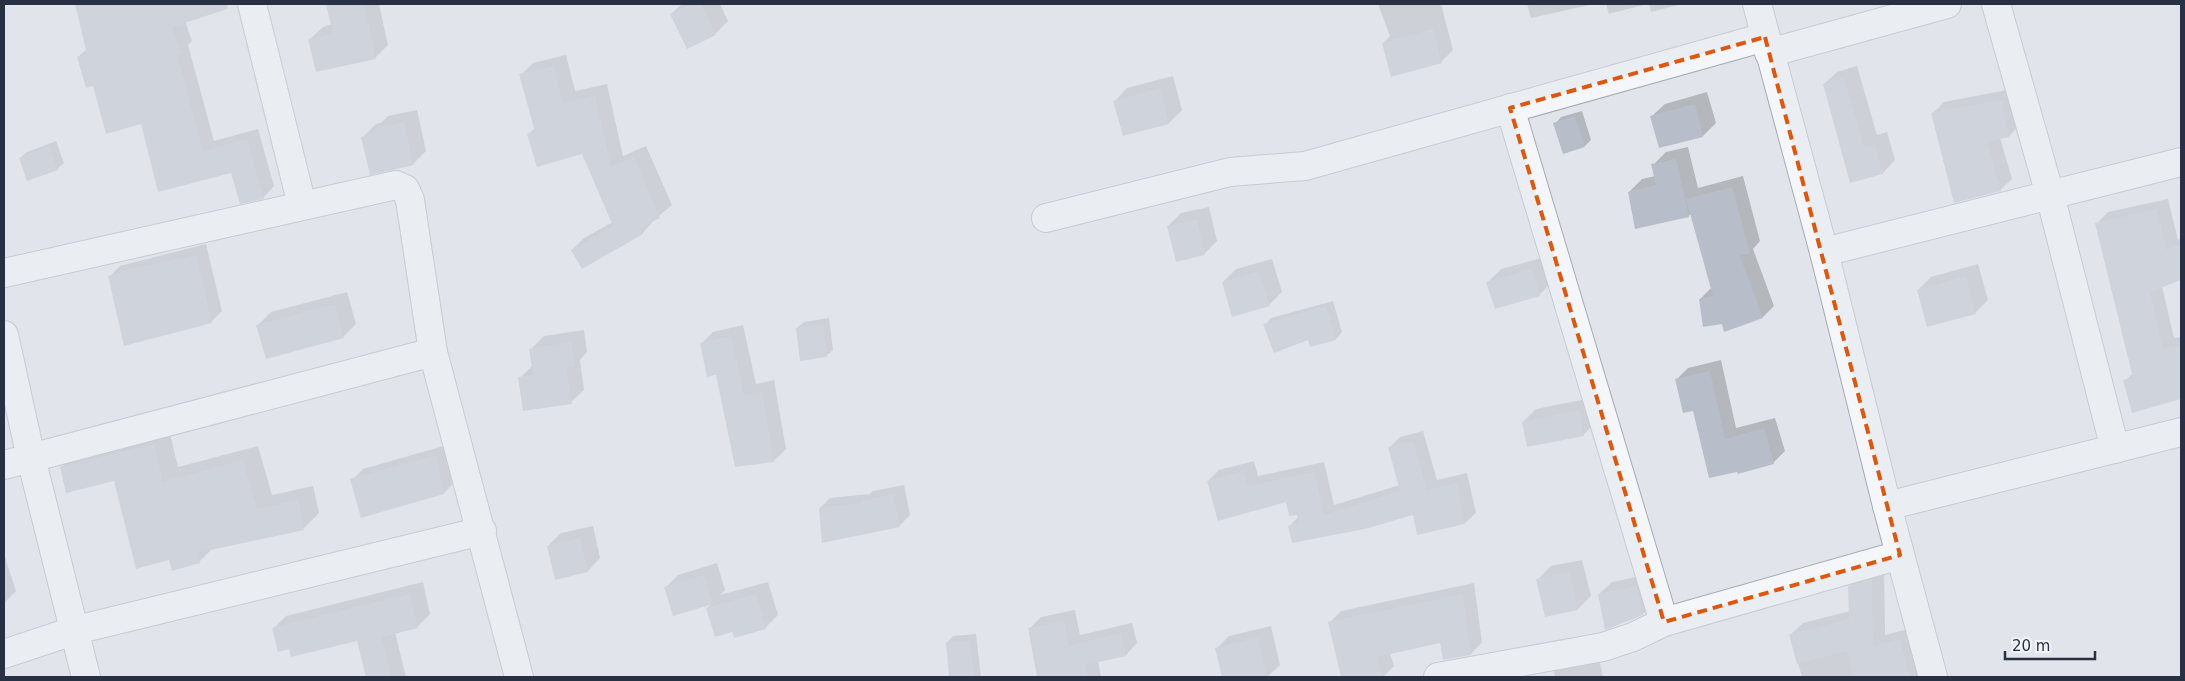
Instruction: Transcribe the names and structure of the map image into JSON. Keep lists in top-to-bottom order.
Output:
{
  "scale_bar": "20 m"
}
